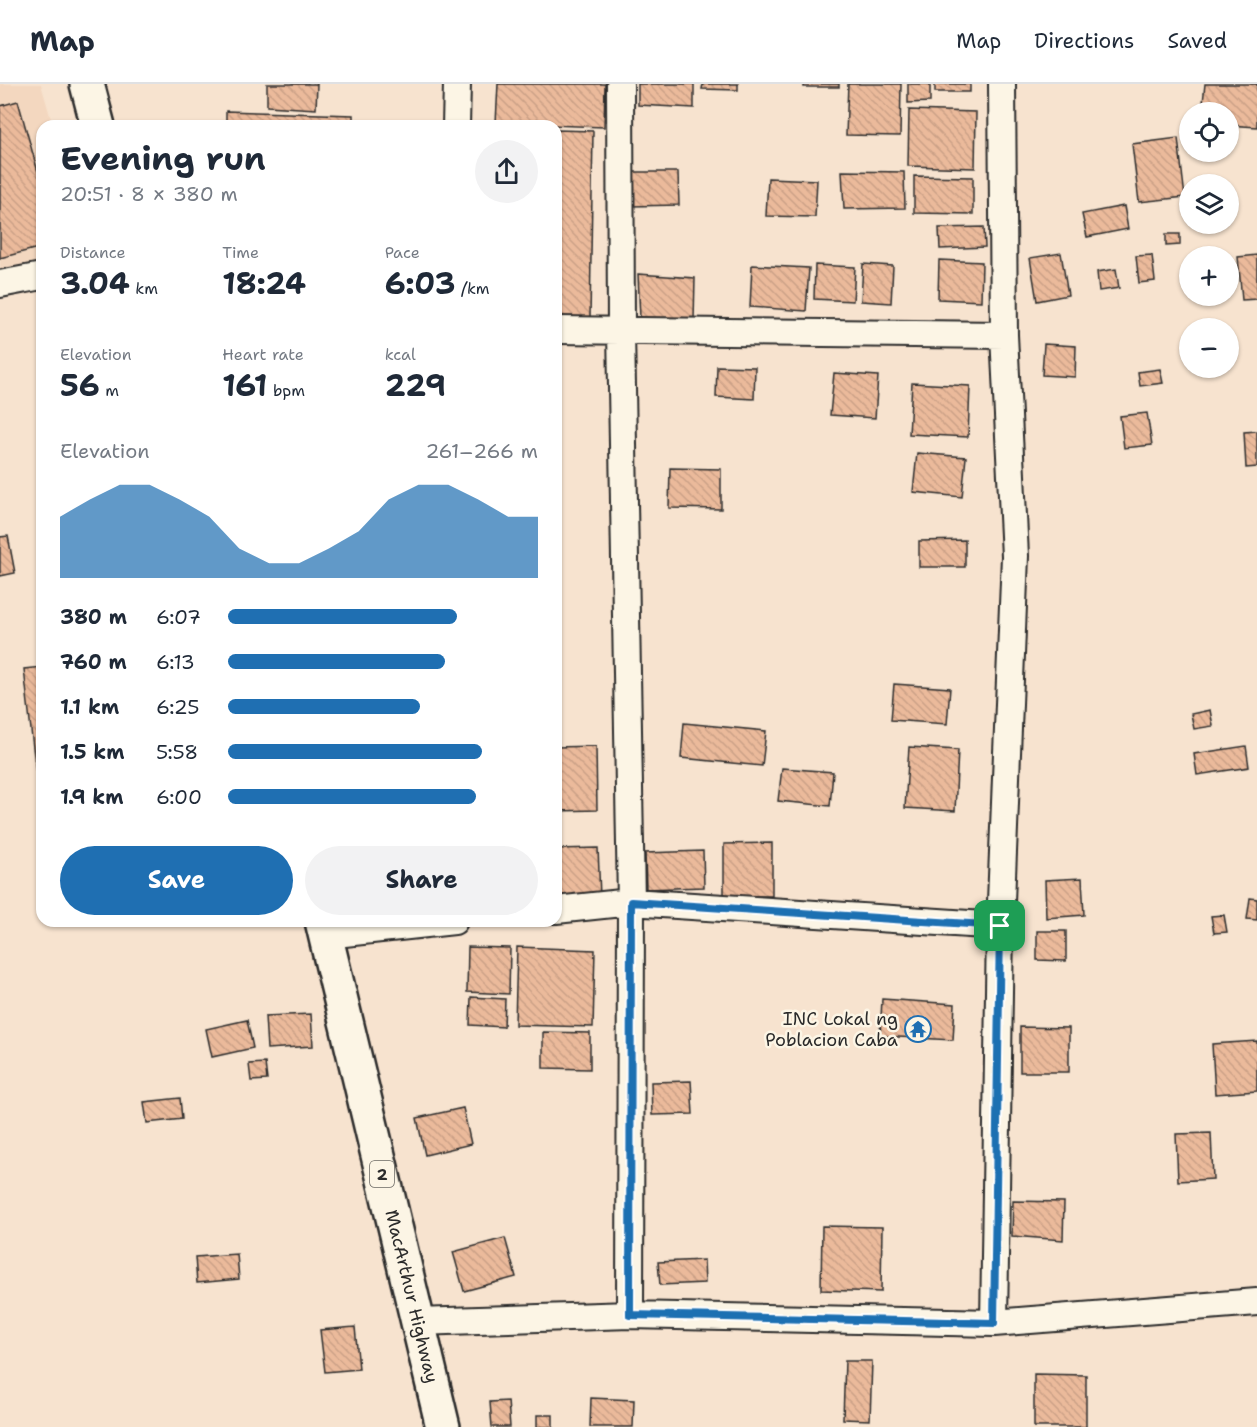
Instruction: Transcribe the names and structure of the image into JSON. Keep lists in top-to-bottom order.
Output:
{
  "streets": {
    "highway": ["2", "MacArthur Highway"]
  },
  "places": {
    "temple": ["INC Lokal ng Poblacion Caba"]
  },
  "page": {
    "header": "Map",
    "nav": ["Map", "Directions", "Saved"],
    "map_buttons": ["+", "−"],
    "heading": ["Evening run", "20:51 · 8 × 380 m"],
    "stats": [
      ["Distance", "3.04 km"],
      ["Time", "18:24"],
      ["Pace", "6:03 /km"],
      ["Elevation", "56 m"],
      ["Heart rate", "161 bpm"],
      ["kcal", "229"]
    ],
    "chart": ["Elevation", "261–266 m"],
    "list": [
      {
        "name": "380 m",
        "note": "6:07"
      },
      {
        "name": "760 m",
        "note": "6:13"
      },
      {
        "name": "1.1 km",
        "note": "6:25"
      },
      {
        "name": "1.5 km",
        "note": "5:58"
      },
      {
        "name": "1.9 km",
        "note": "6:00"
      }
    ],
    "buttons": ["Save", "Share"]
  }
}
